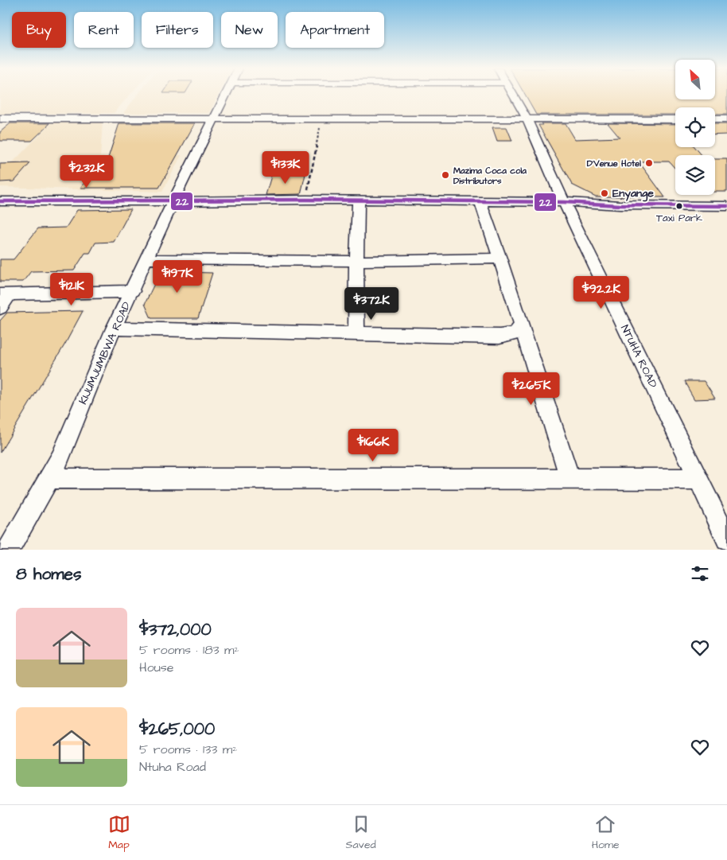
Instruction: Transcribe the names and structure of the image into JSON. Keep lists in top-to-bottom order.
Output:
{
  "streets": {
    "street": ["KIJUMJUMBWA ROAD", "NTUHA ROAD"]
  },
  "places": [
    "D'Venue Hotel",
    "Mazima Coca cola Distributors",
    "Enyange",
    "Taxi Park"
  ],
  "lines": ["transit line 22"],
  "north": "top left",
  "page": {
    "chip": [
      "Buy",
      "Rent",
      "Filters",
      "New",
      "Apartment"
    ],
    "price": [
      "$133K",
      "$232K",
      "$197K",
      "$121K",
      "$92.2K",
      "$372K",
      "$265K",
      "$166K"
    ],
    "heading": "8 homes",
    "list": [
      {
        "name": "$372,000",
        "note": "5 rooms · 183 m² · House"
      },
      {
        "name": "$265,000",
        "note": "5 rooms · 133 m² · Ntuha Road"
      }
    ],
    "tabs": ["Map", "Saved", "Home"]
  }
}
